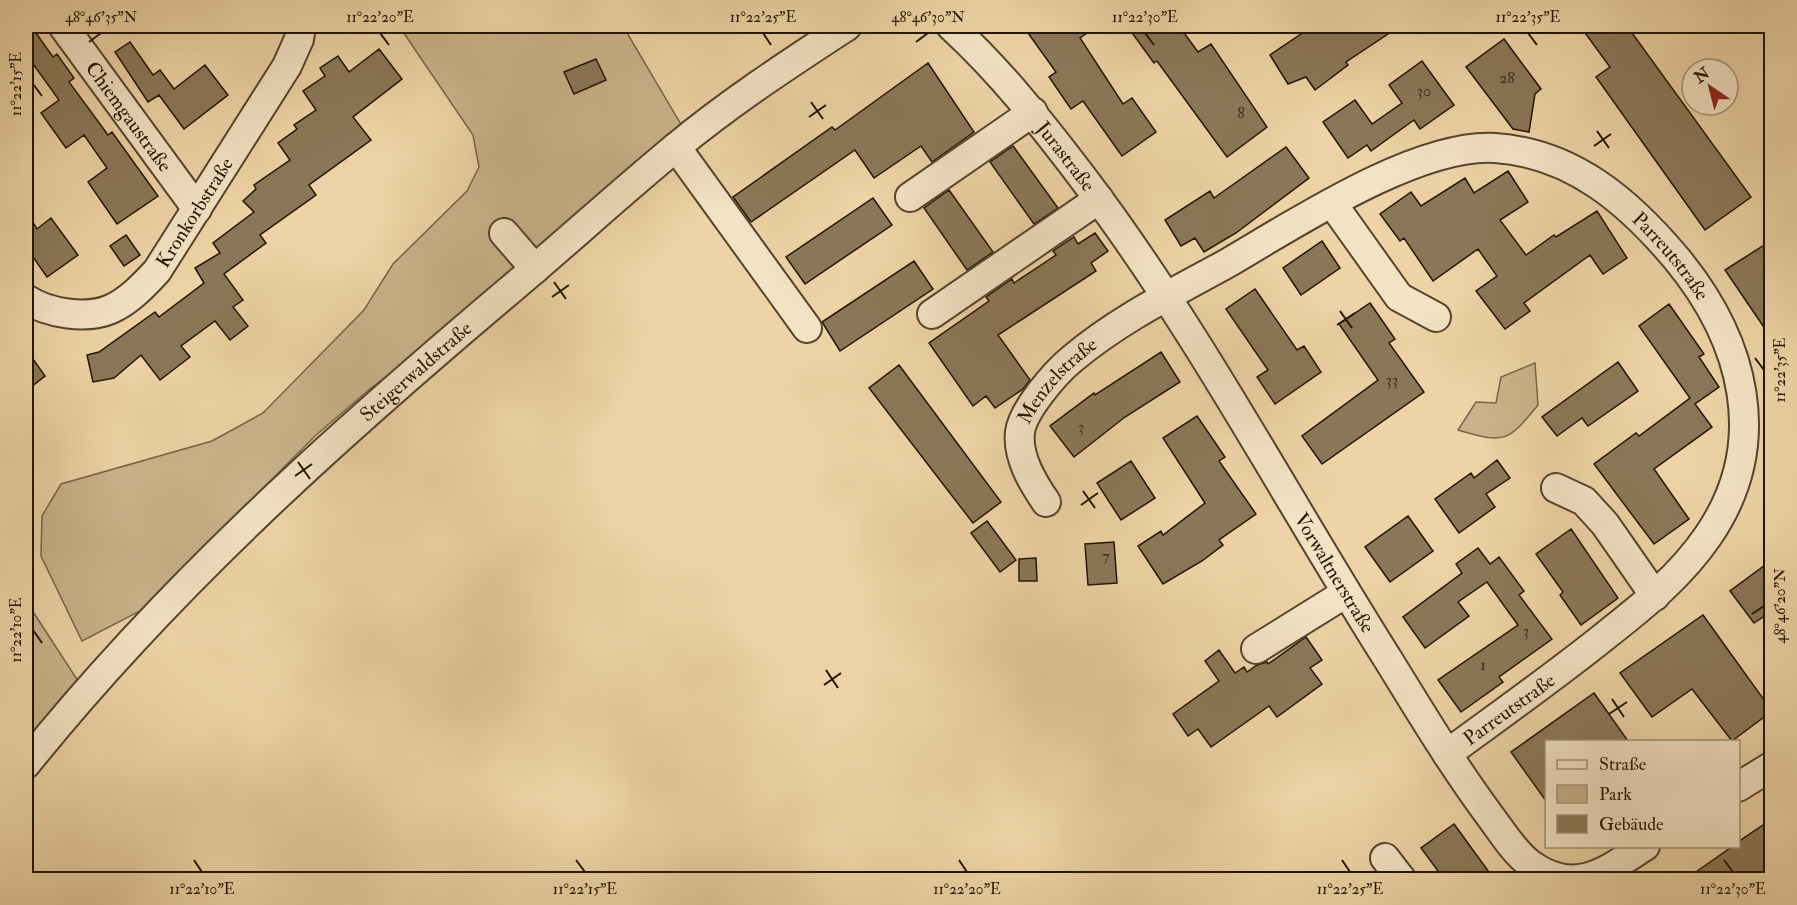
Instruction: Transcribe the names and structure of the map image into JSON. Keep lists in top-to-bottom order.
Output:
{
  "streets": {
    "street": [
      "Chiemgaustraße",
      "Jurastraße",
      "Kronkorbstraße",
      "Parreutstraße",
      "Steigerwaldstraße",
      "Menzelstraße",
      "Vorwaltnerstraße"
    ]
  },
  "crossings": [
    ["Chiemgaustraße", "Kronkorbstraße"],
    ["Jurastraße", "Parreutstraße"],
    ["Jurastraße", "Menzelstraße"],
    ["Jurastraße", "Vorwaltnerstraße"],
    ["Parreutstraße", "Menzelstraße"],
    ["Parreutstraße", "Vorwaltnerstraße"],
    ["Menzelstraße", "Vorwaltnerstraße"]
  ],
  "house_numbers": [
    "28",
    "30",
    "8",
    "33",
    "3",
    "7",
    "3",
    "1"
  ],
  "legend": ["Straße", "Park", "Gebäude"],
  "north": "top left",
  "coordinates": [
    "48°46'35\"N",
    "11°22'20\"E",
    "11°22'25\"E",
    "48°46'30\"N",
    "11°22'30\"E",
    "11°22'35\"E",
    "11°22'15\"E",
    "48°46'20\"N",
    "11°22'10\"E"
  ]
}
